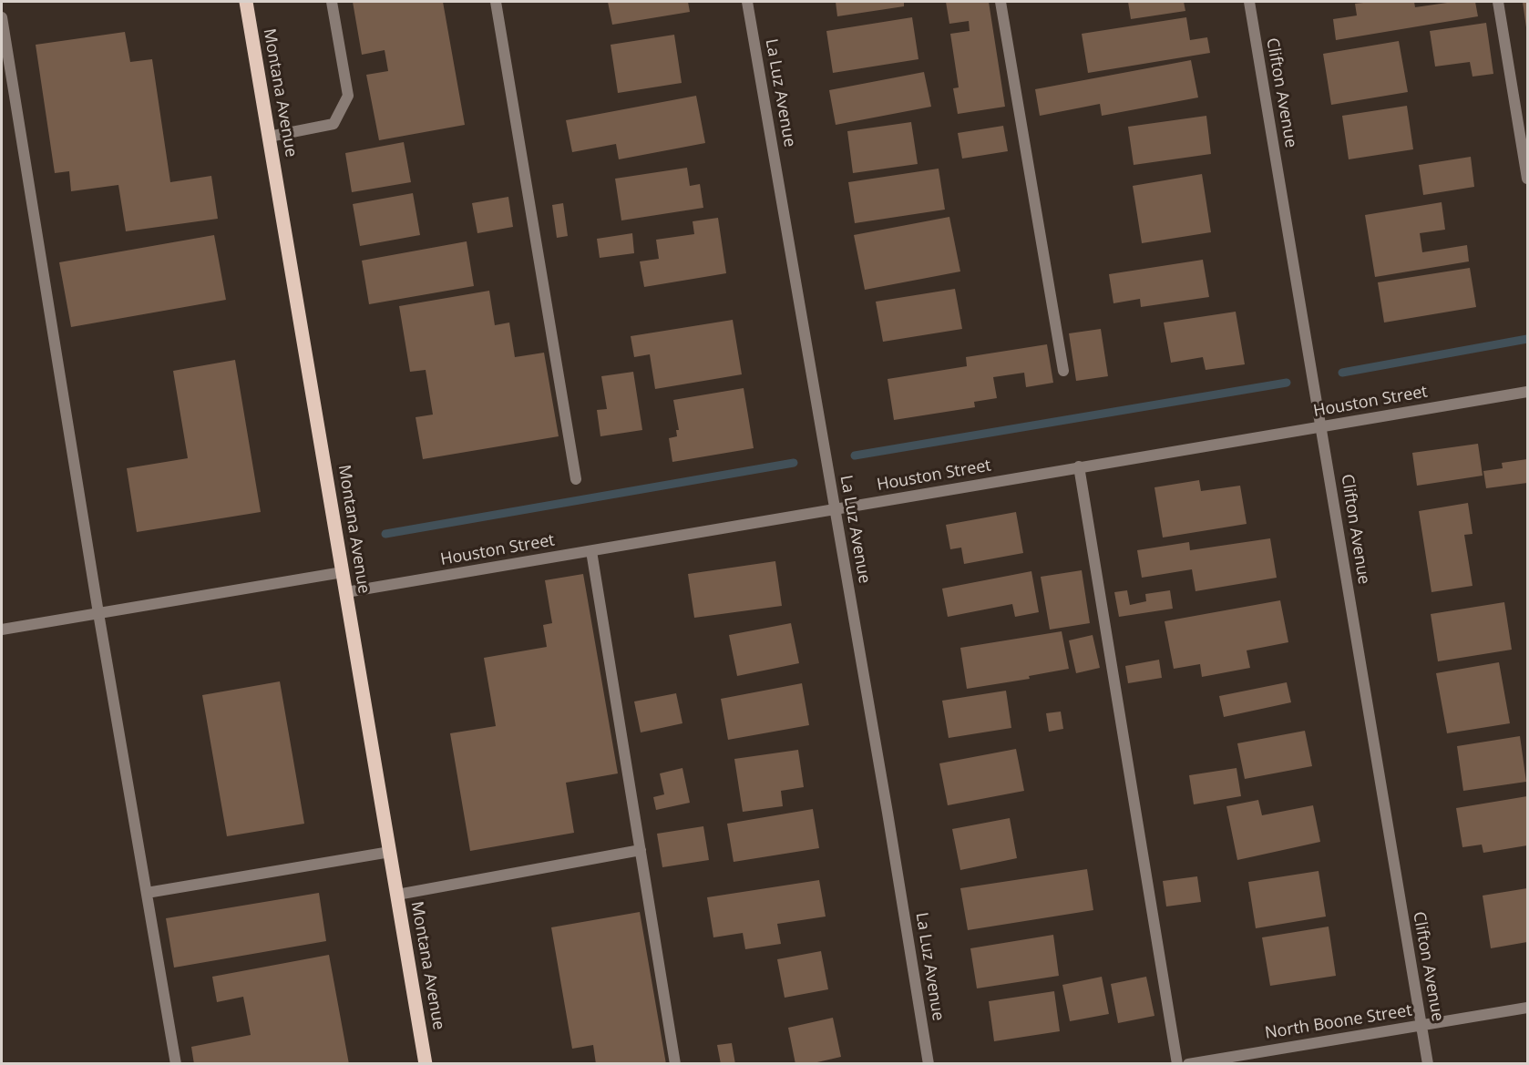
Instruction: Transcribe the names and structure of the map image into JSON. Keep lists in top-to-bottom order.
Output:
{
  "streets": {
    "main road": ["Montana Avenue"],
    "street": [
      "La Luz Avenue",
      "Clifton Avenue",
      "Houston Street",
      "North Boone Street"
    ]
  },
  "crossings": [
    ["Montana Avenue", "Houston Street"],
    ["La Luz Avenue", "Houston Street"],
    ["Clifton Avenue", "Houston Street"],
    ["Clifton Avenue", "North Boone Street"]
  ]
}
